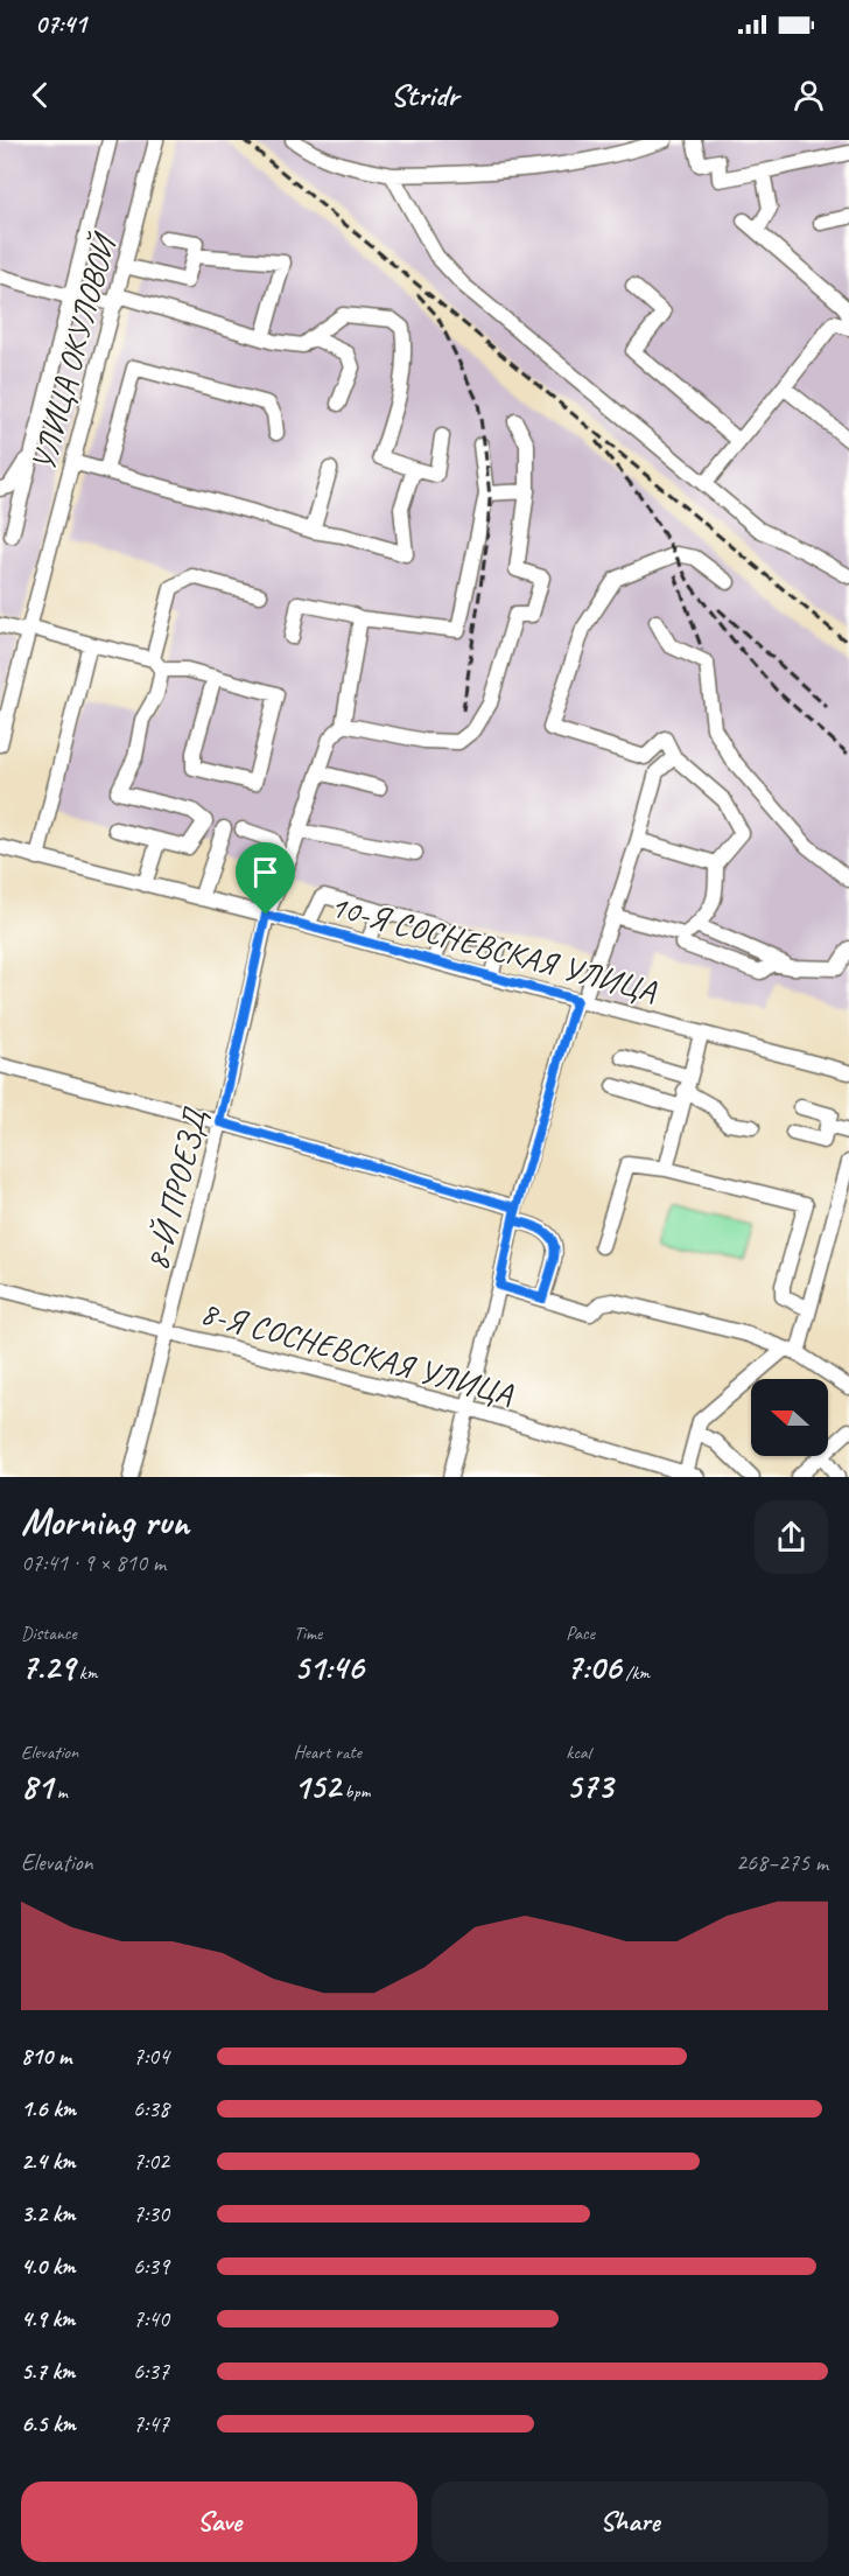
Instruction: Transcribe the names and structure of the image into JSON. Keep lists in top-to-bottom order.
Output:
{
  "streets": {
    "street": [
      "УЛИЦА ОКУЛОВОЙ",
      "10-Я СОСНЕВСКАЯ УЛИЦА",
      "8-Й ПРОЕЗД",
      "8-Я СОСНЕВСКАЯ УЛИЦА"
    ]
  },
  "crossings": [
    ["10-Я СОСНЕВСКАЯ УЛИЦА", "8-Й ПРОЕЗД"],
    ["8-Й ПРОЕЗД", "8-Я СОСНЕВСКАЯ УЛИЦА"]
  ],
  "north": "left",
  "page": {
    "status": "07:41",
    "header": "Stridr",
    "heading": ["Morning run", "07:41 · 9 × 810 m"],
    "stats": [
      ["Distance", "7.29 km"],
      ["Time", "51:46"],
      ["Pace", "7:06 /km"],
      ["Elevation", "81 m"],
      ["Heart rate", "152 bpm"],
      ["kcal", "573"]
    ],
    "chart": ["Elevation", "268–275 m"],
    "list": [
      {
        "name": "810 m",
        "note": "7:04"
      },
      {
        "name": "1.6 km",
        "note": "6:38"
      },
      {
        "name": "2.4 km",
        "note": "7:02"
      },
      {
        "name": "3.2 km",
        "note": "7:30"
      },
      {
        "name": "4.0 km",
        "note": "6:39"
      },
      {
        "name": "4.9 km",
        "note": "7:40"
      },
      {
        "name": "5.7 km",
        "note": "6:37"
      },
      {
        "name": "6.5 km",
        "note": "7:47"
      }
    ],
    "buttons": ["Save", "Share"]
  }
}
